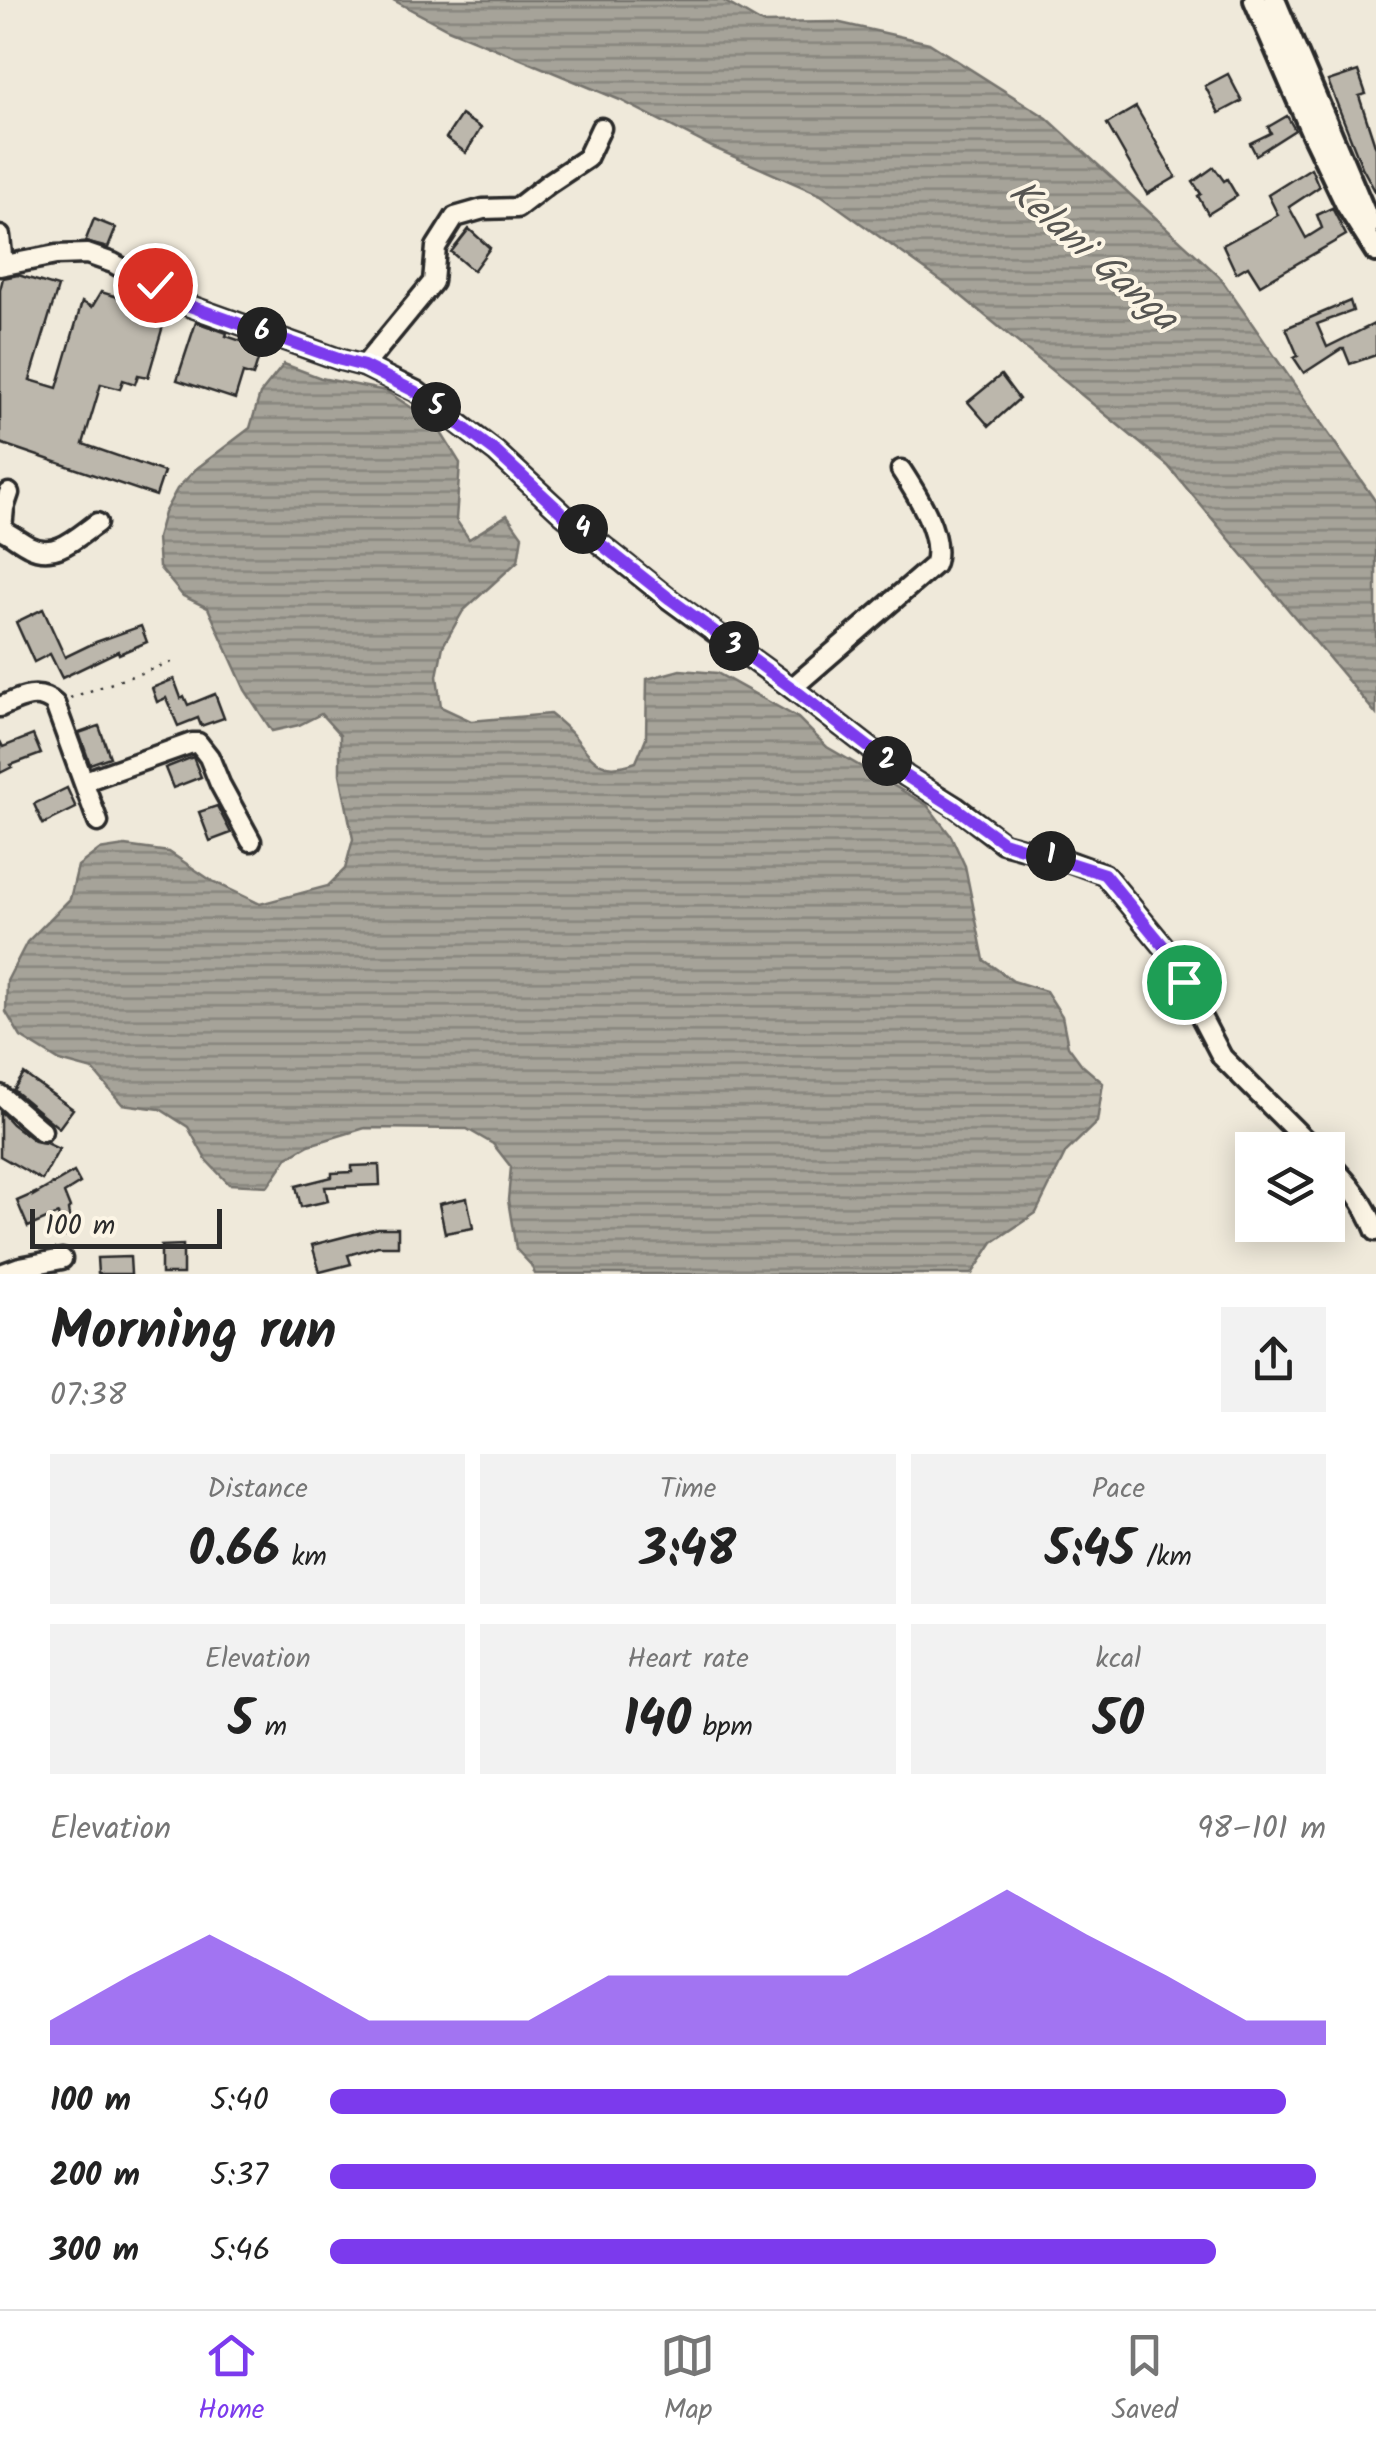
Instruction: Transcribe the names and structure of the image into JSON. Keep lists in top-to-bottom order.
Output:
{
  "water": ["Kelani Ganga"],
  "scale_bar": "100 m",
  "page": {
    "pins": [
      "6",
      "5",
      "4",
      "3",
      "2",
      "1"
    ],
    "scale": "100 m",
    "heading": ["Morning run", "07:38"],
    "stats": [
      ["Distance", "0.66 km"],
      ["Time", "3:48"],
      ["Pace", "5:45 /km"],
      ["Elevation", "5 m"],
      ["Heart rate", "140 bpm"],
      ["kcal", "50"]
    ],
    "chart": ["Elevation", "98–101 m"],
    "list": [
      {
        "name": "100 m",
        "note": "5:40"
      },
      {
        "name": "200 m",
        "note": "5:37"
      },
      {
        "name": "300 m",
        "note": "5:46"
      }
    ],
    "tabs": ["Home", "Map", "Saved"]
  }
}
